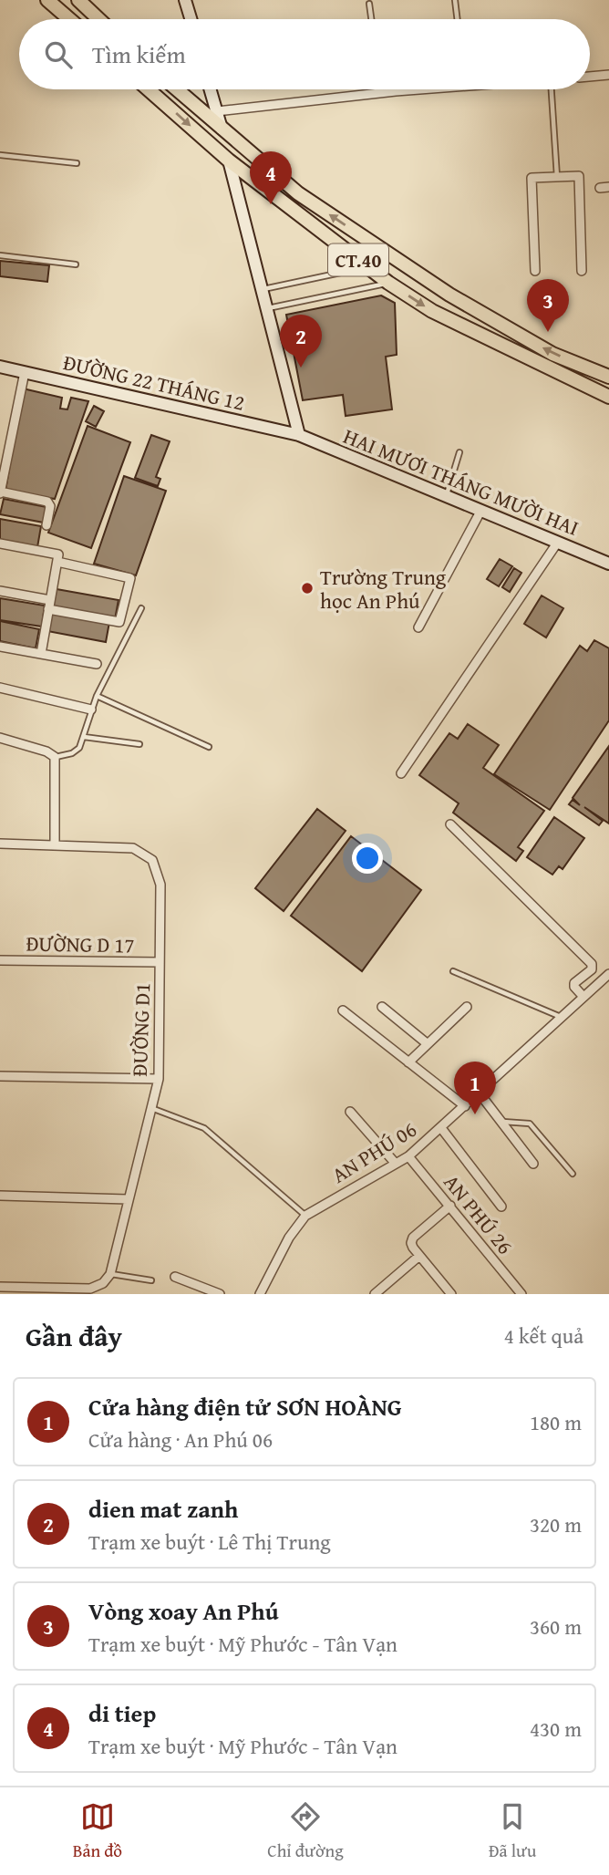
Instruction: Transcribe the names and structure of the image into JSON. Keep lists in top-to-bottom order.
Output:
{
  "streets": {
    "main road": ["CT.40", "ĐƯỜNG 22 THÁNG 12", "HAI MƯƠI THÁNG MƯỜI HAI"],
    "street": [
      "ĐƯỜNG D 17",
      "ĐƯỜNG D1",
      "AN PHÚ 06",
      "AN PHÚ 26"
    ]
  },
  "crossings": [
    ["ĐƯỜNG 22 THÁNG 12", "HAI MƯƠI THÁNG MƯỜI HAI"],
    ["ĐƯỜNG D 17", "ĐƯỜNG D1"],
    ["AN PHÚ 06", "AN PHÚ 26"]
  ],
  "places": ["Trường Trung học An Phú"],
  "page": {
    "search": "Tìm kiếm",
    "pins": [
      "4",
      "3",
      "2",
      "1"
    ],
    "heading": ["Gần đây", "4 kết quả"],
    "list": [
      {
        "mark": "1",
        "name": "Cửa hàng điện tử SƠN HOÀNG",
        "note": "Cửa hàng · An Phú 06",
        "value": "180 m"
      },
      {
        "mark": "2",
        "name": "dien mat zanh",
        "note": "Trạm xe buýt · Lê Thị Trung",
        "value": "320 m"
      },
      {
        "mark": "3",
        "name": "Vòng xoay An Phú",
        "note": "Trạm xe buýt · Mỹ Phước - Tân Vạn",
        "value": "360 m"
      },
      {
        "mark": "4",
        "name": "di tiep",
        "note": "Trạm xe buýt · Mỹ Phước - Tân Vạn",
        "value": "430 m"
      }
    ],
    "nav": ["Bản đồ", "Chỉ đường", "Đã lưu"]
  }
}
